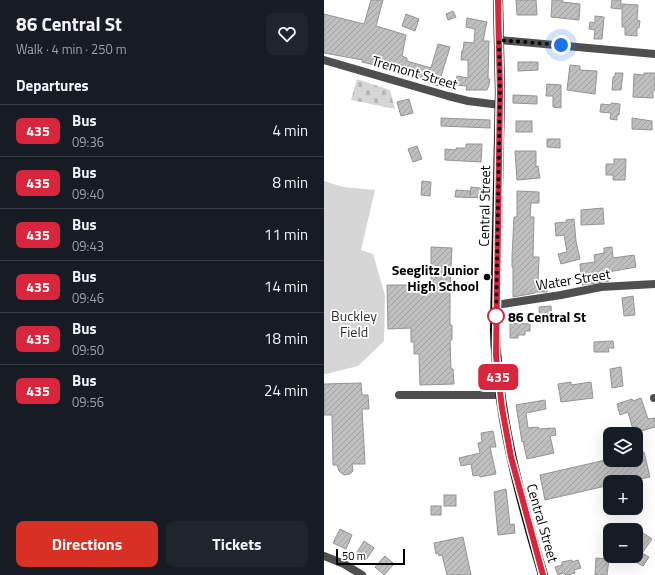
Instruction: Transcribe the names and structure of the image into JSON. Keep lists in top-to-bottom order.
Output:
{
  "streets": {
    "main road": ["Central Street"],
    "street": ["Tremont Street", "Water Street"]
  },
  "crossings": [
    ["Tremont Street", "Central Street"],
    ["Central Street", "Water Street"]
  ],
  "parks": ["Buckley Field"],
  "places": ["Seeglitz Junior High School", "86 Central St"],
  "lines": ["bus line 435"],
  "scale_bar": "50 m",
  "page": {
    "heading": [
      ["86 Central St", "Walk · 4 min · 250 m"],
      "Departures"
    ],
    "on_map": "435",
    "list": [
      {
        "mark": "435",
        "name": "Bus",
        "note": "09:36",
        "value": "4 min"
      },
      {
        "mark": "435",
        "name": "Bus",
        "note": "09:40",
        "value": "8 min"
      },
      {
        "mark": "435",
        "name": "Bus",
        "note": "09:43",
        "value": "11 min"
      },
      {
        "mark": "435",
        "name": "Bus",
        "note": "09:46",
        "value": "14 min"
      },
      {
        "mark": "435",
        "name": "Bus",
        "note": "09:50",
        "value": "18 min"
      },
      {
        "mark": "435",
        "name": "Bus",
        "note": "09:56",
        "value": "24 min"
      }
    ],
    "map_buttons": ["+", "−"],
    "buttons": ["Directions", "Tickets"],
    "scale": "50 m"
  }
}
